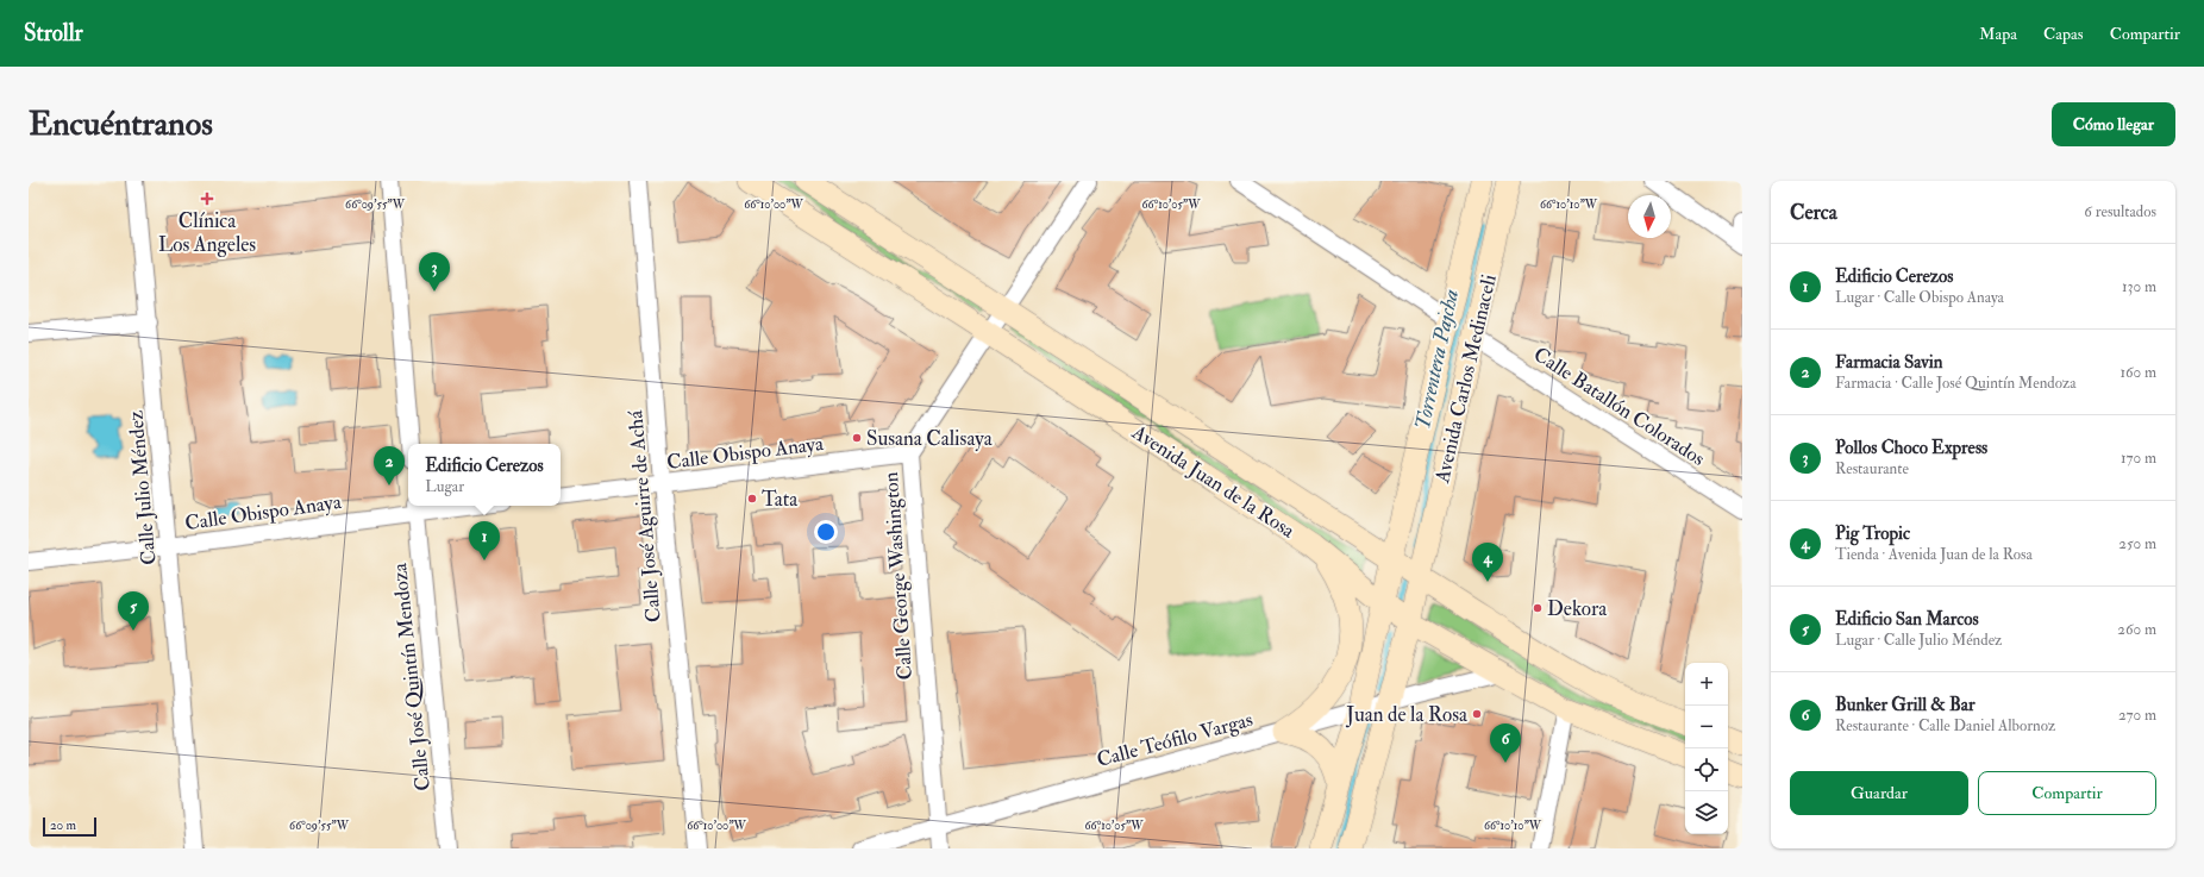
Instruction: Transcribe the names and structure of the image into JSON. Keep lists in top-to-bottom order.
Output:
{
  "streets": {
    "main road": ["Avenida Carlos Medinaceli", "Avenida Juan de la Rosa"],
    "street": [
      "Calle Batallón Colorados",
      "Calle Obispo Anaya",
      "Calle Julio Méndez",
      "Calle José Aguirre de Achá",
      "Calle George Washington",
      "Calle José Quintín Mendoza",
      "Calle Teófilo Vargas"
    ]
  },
  "crossings": [
    ["Avenida Carlos Medinaceli", "Calle Batallón Colorados"],
    ["Avenida Carlos Medinaceli", "Avenida Juan de la Rosa"],
    ["Avenida Carlos Medinaceli", "Calle Teófilo Vargas"],
    ["Calle Obispo Anaya", "Calle Julio Méndez"],
    ["Calle Obispo Anaya", "Calle José Aguirre de Achá"],
    ["Calle Obispo Anaya", "Calle George Washington"],
    ["Calle Obispo Anaya", "Calle José Quintín Mendoza"],
    ["Avenida Juan de la Rosa", "Calle George Washington"],
    ["Avenida Juan de la Rosa", "Calle Teófilo Vargas"],
    ["Calle George Washington", "Calle Teófilo Vargas"]
  ],
  "water": ["Torrentera Pajcha"],
  "places": {
    "health": ["Clínica Los Angeles"],
    "other": [
      "Susana Calisaya",
      "Tata",
      "Dekora",
      "Juan de la Rosa"
    ]
  },
  "scale_bar": "20 m",
  "north": "bottom",
  "page": {
    "header": "Strollr",
    "nav": ["Mapa", "Capas", "Compartir"],
    "buttons": [
      "Cómo llegar",
      ["Guardar", "Compartir"]
    ],
    "title": "Encuéntranos",
    "heading": ["Cerca", "6 resultados"],
    "list": [
      {
        "mark": "1",
        "name": "Edificio Cerezos",
        "note": "Lugar · Calle Obispo Anaya",
        "value": "130 m"
      },
      {
        "mark": "2",
        "name": "Farmacia Savin",
        "note": "Farmacia · Calle José Quintín Mendoza",
        "value": "160 m"
      },
      {
        "mark": "3",
        "name": "Pollos Choco Express",
        "note": "Restaurante",
        "value": "170 m"
      },
      {
        "mark": "4",
        "name": "Pig Tropic",
        "note": "Tienda · Avenida Juan de la Rosa",
        "value": "250 m"
      },
      {
        "mark": "5",
        "name": "Edificio San Marcos",
        "note": "Lugar · Calle Julio Méndez",
        "value": "260 m"
      },
      {
        "mark": "6",
        "name": "Bunker Grill & Bar",
        "note": "Restaurante · Calle Daniel Albornoz",
        "value": "270 m"
      }
    ],
    "pins": [
      "3",
      "2",
      "1",
      "4",
      "5",
      "6"
    ],
    "popup": ["Edificio Cerezos", "Lugar"],
    "map_buttons": ["+", "−"],
    "scale": "20 m"
  },
  "coordinates": [
    "66°10'00\"W",
    "66°10'10\"W",
    "66°09'55\"W",
    "66°10'05\"W"
  ]
}
